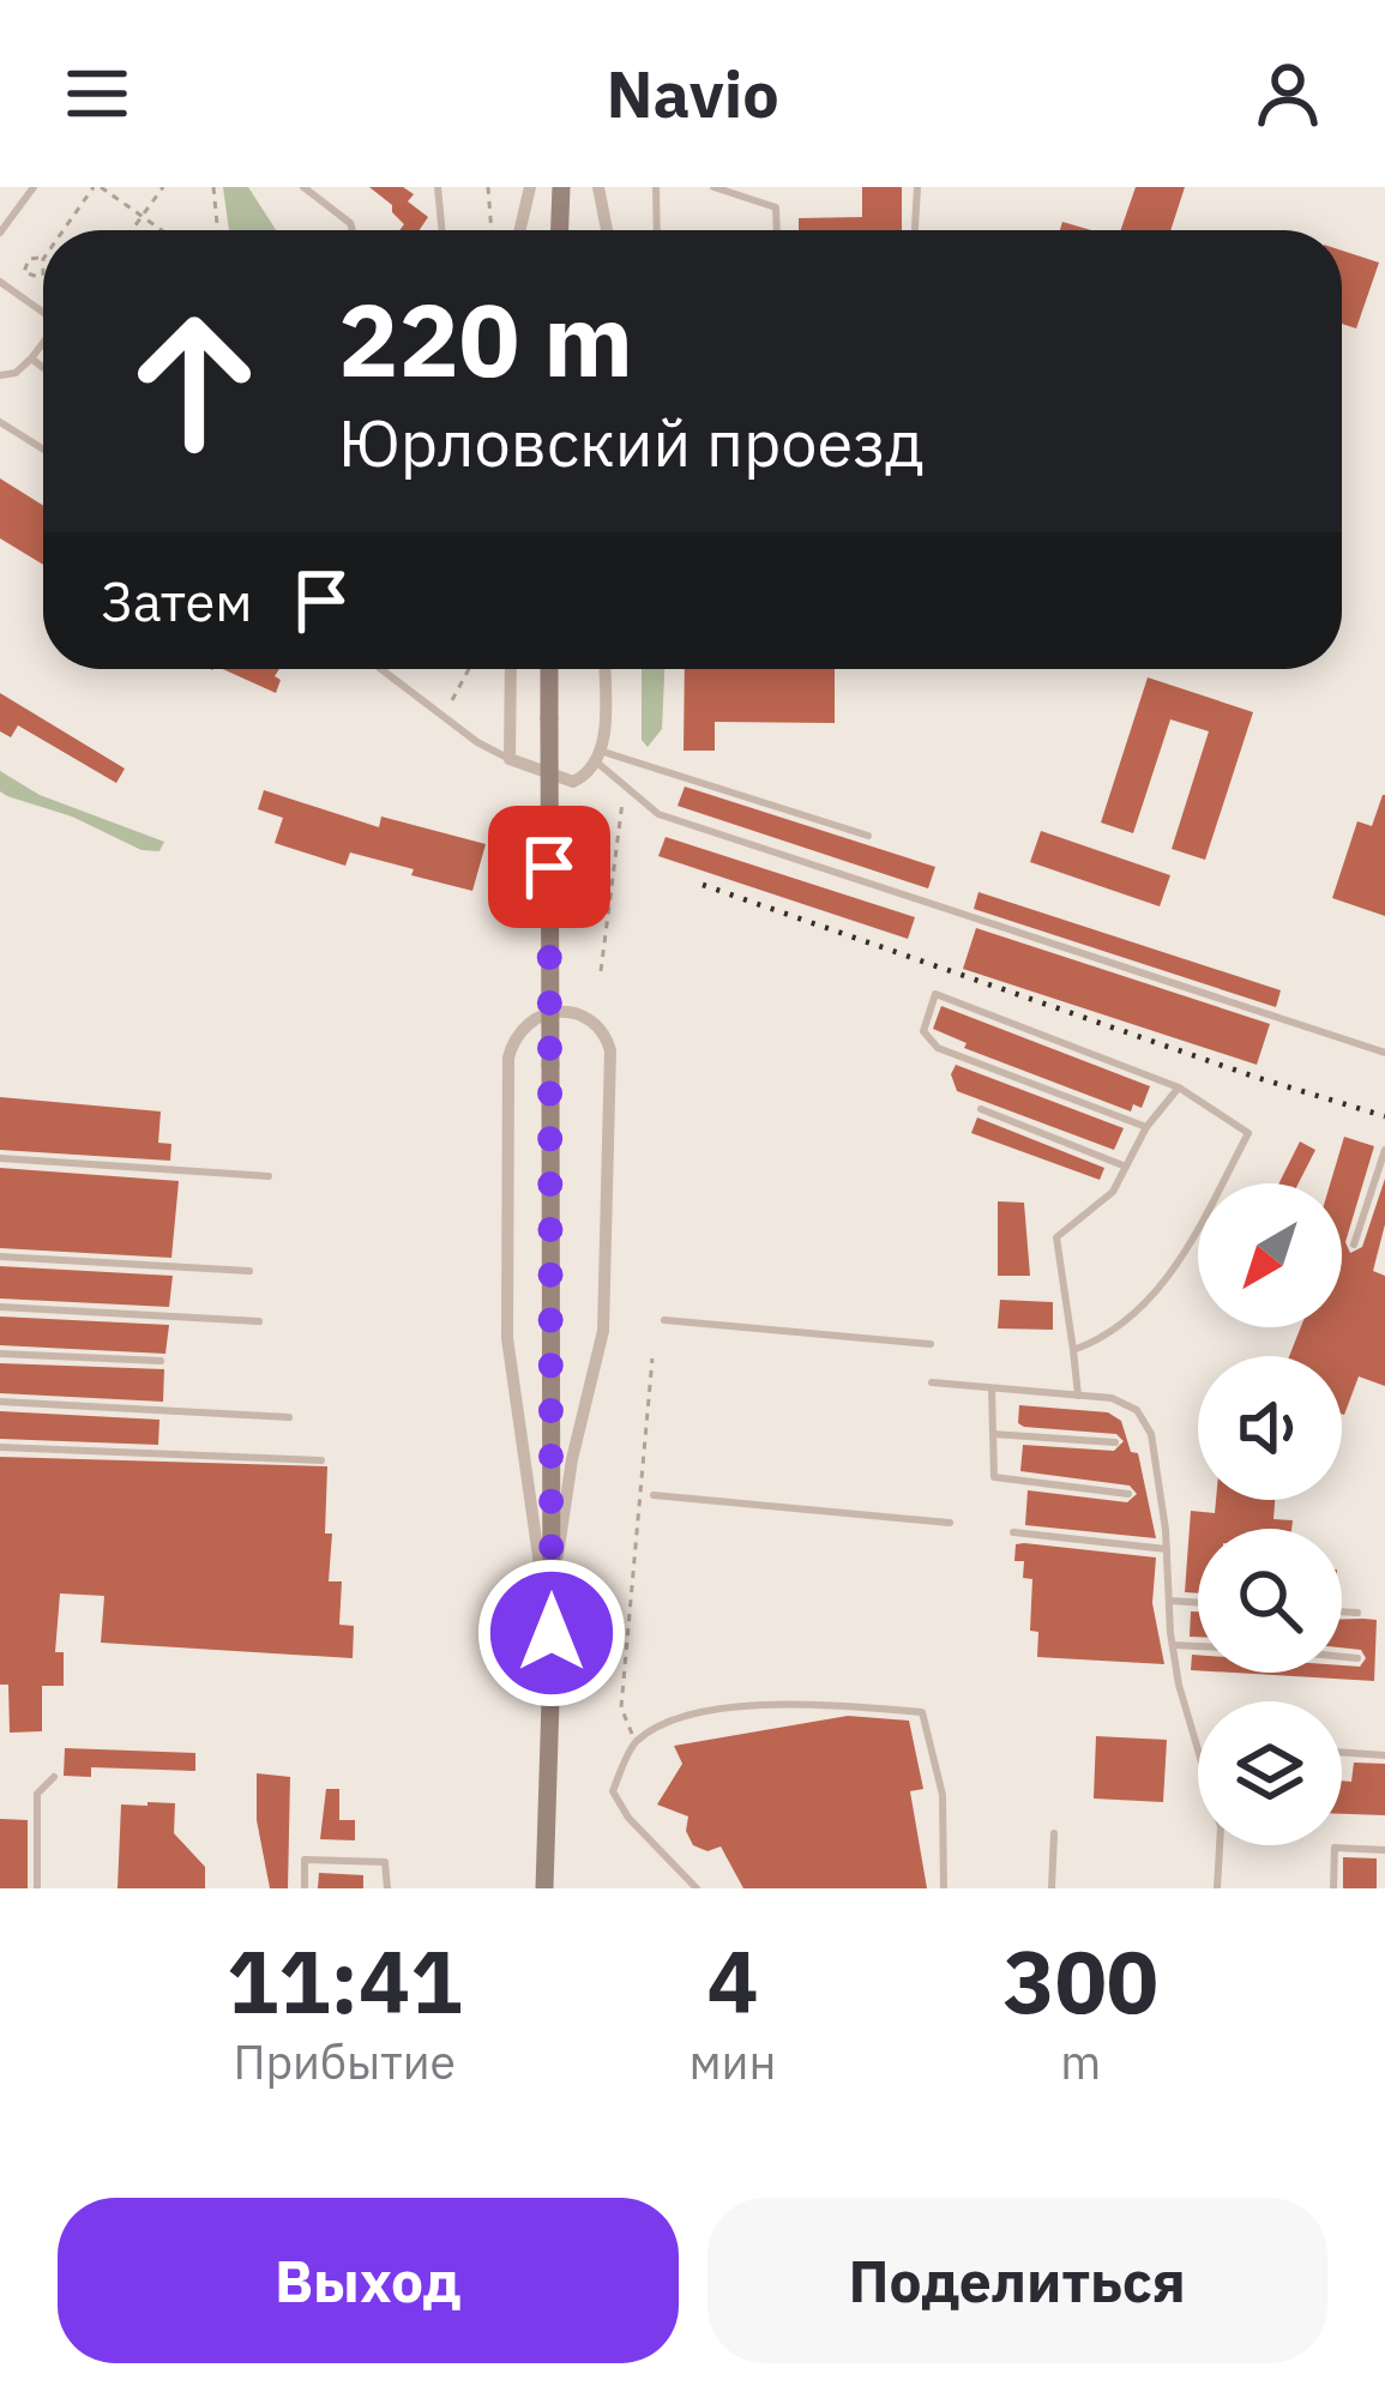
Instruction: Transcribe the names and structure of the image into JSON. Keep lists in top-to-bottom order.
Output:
{
  "north": "bottom left",
  "page": {
    "header": "Navio",
    "turn": ["220 m", "Юрловский проезд"],
    "then": "Затем",
    "eta": [
      "11:41",
      "Прибытие",
      "4",
      "мин",
      "300",
      "m"
    ],
    "buttons": ["Выход", "Поделиться"]
  }
}
